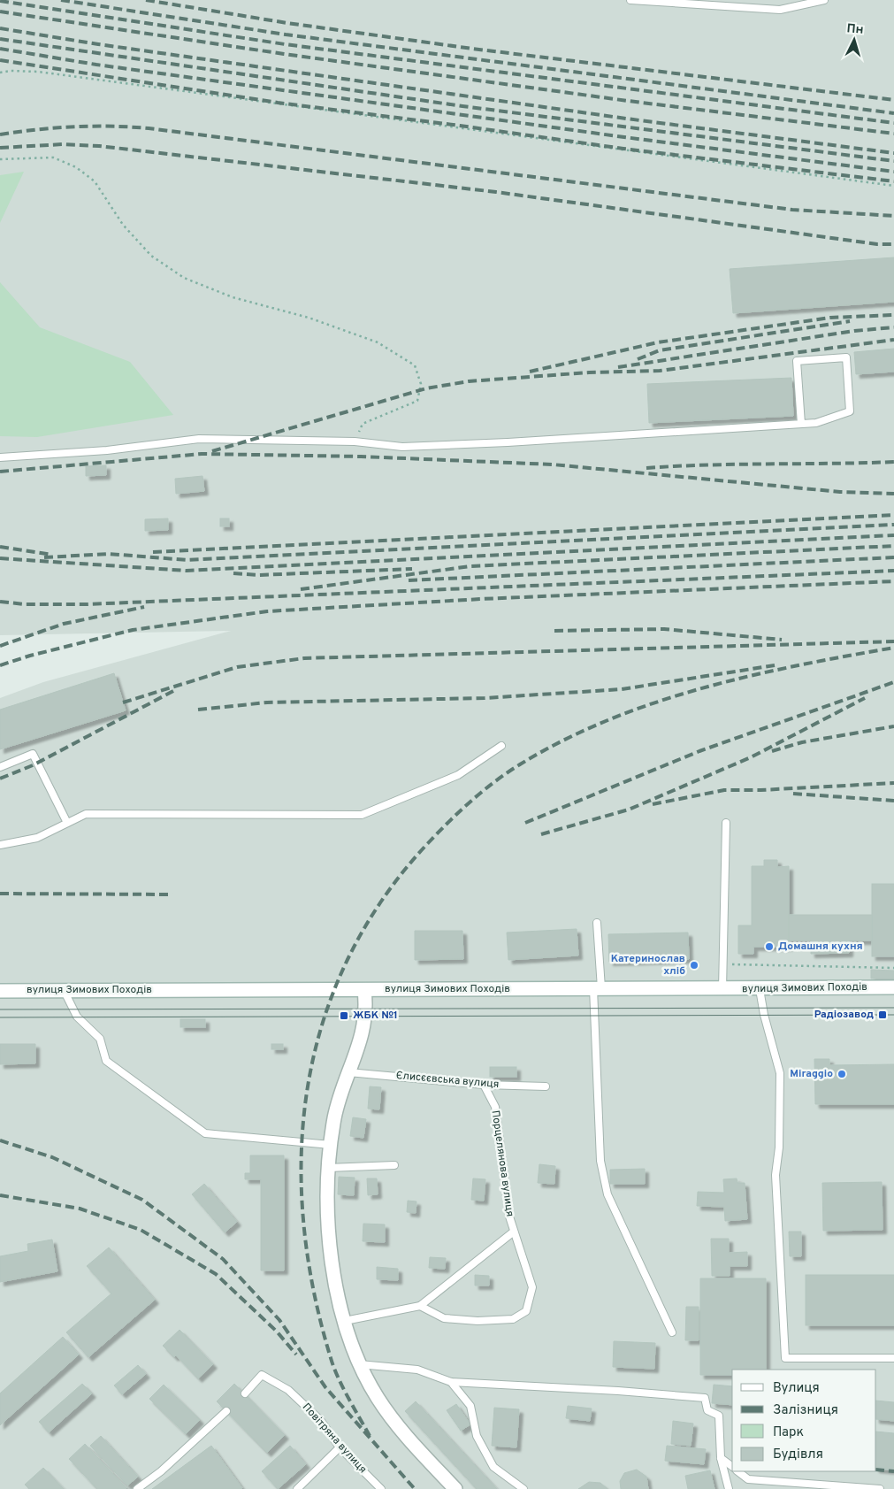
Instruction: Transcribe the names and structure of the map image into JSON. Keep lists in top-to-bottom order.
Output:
{
  "streets": {
    "main road": ["вулиця Зимових Походів"],
    "lane": ["Єлисєєвська вулиця", "Порцелянова вулиця", "Повітряна вулиця"]
  },
  "crossings": [
    ["Єлисєєвська вулиця", "Порцелянова вулиця"]
  ],
  "places": {
    "other": ["Домашня кухня", "Катеринослав хліб", "Miraggio"],
    "transit": ["Радіозавод", "ЖБК №1"]
  },
  "legend": [
    "Вулиця",
    "Залізниця",
    "Парк",
    "Будівля"
  ],
  "north": "top"
}
